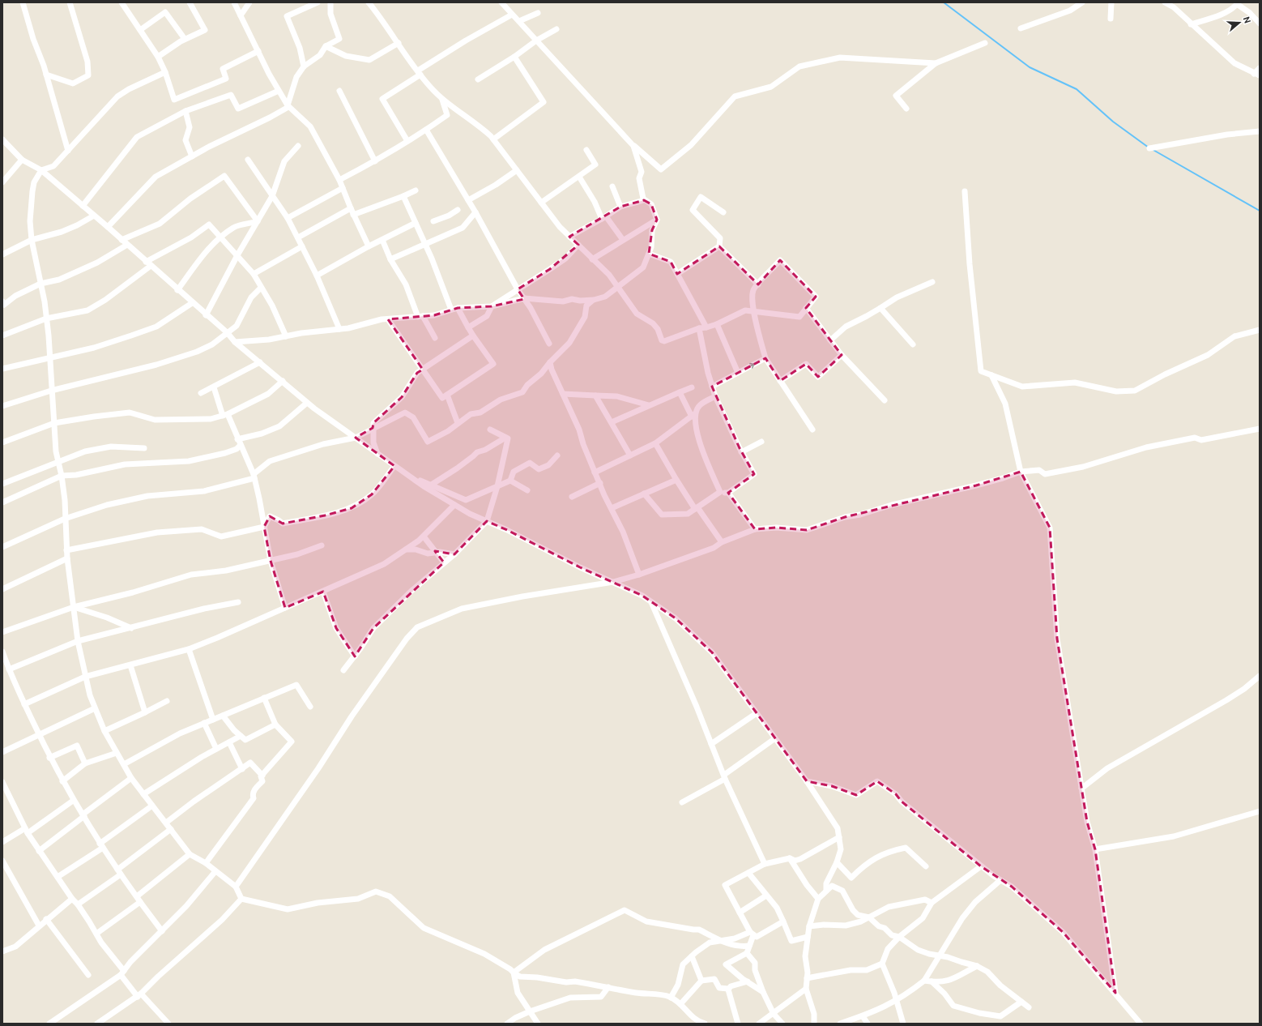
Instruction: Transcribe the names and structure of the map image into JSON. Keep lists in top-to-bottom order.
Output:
{
  "north": "right"
}
